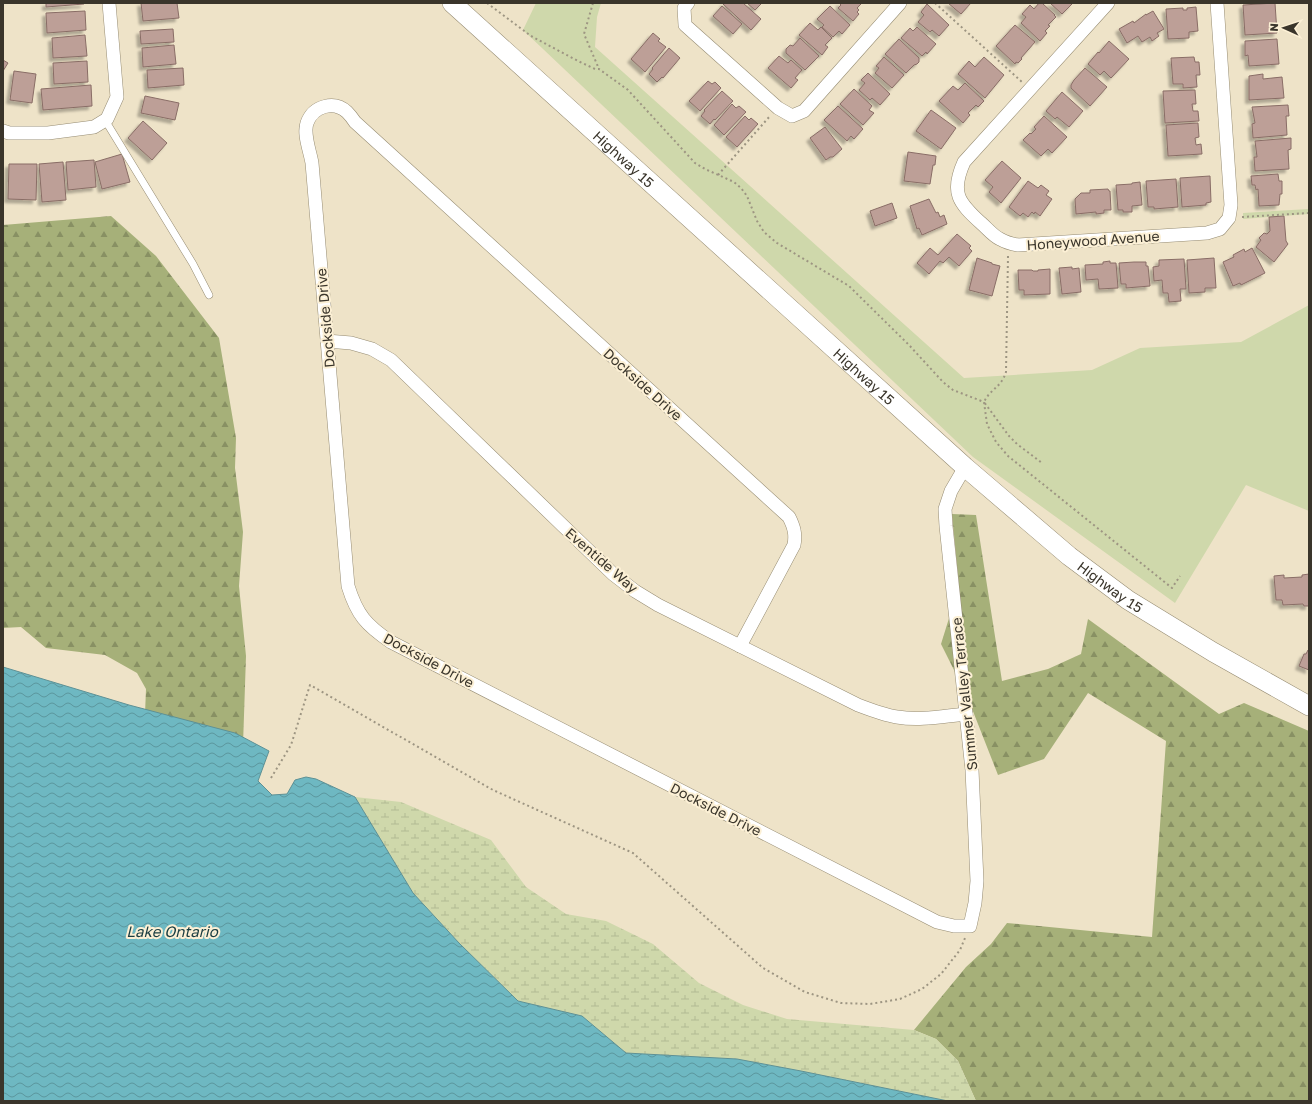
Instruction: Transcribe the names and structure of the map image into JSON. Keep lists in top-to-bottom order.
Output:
{
  "streets": {
    "main road": ["Highway 15"],
    "street": [
      "Honeywood Avenue",
      "Dockside Drive",
      "Eventide Way",
      "Summer Valley Terrace"
    ]
  },
  "crossings": [
    ["Highway 15", "Summer Valley Terrace"],
    ["Dockside Drive", "Eventide Way"],
    ["Dockside Drive", "Summer Valley Terrace"],
    ["Eventide Way", "Summer Valley Terrace"]
  ],
  "water": ["Lake Ontario"],
  "north": "left"
}
